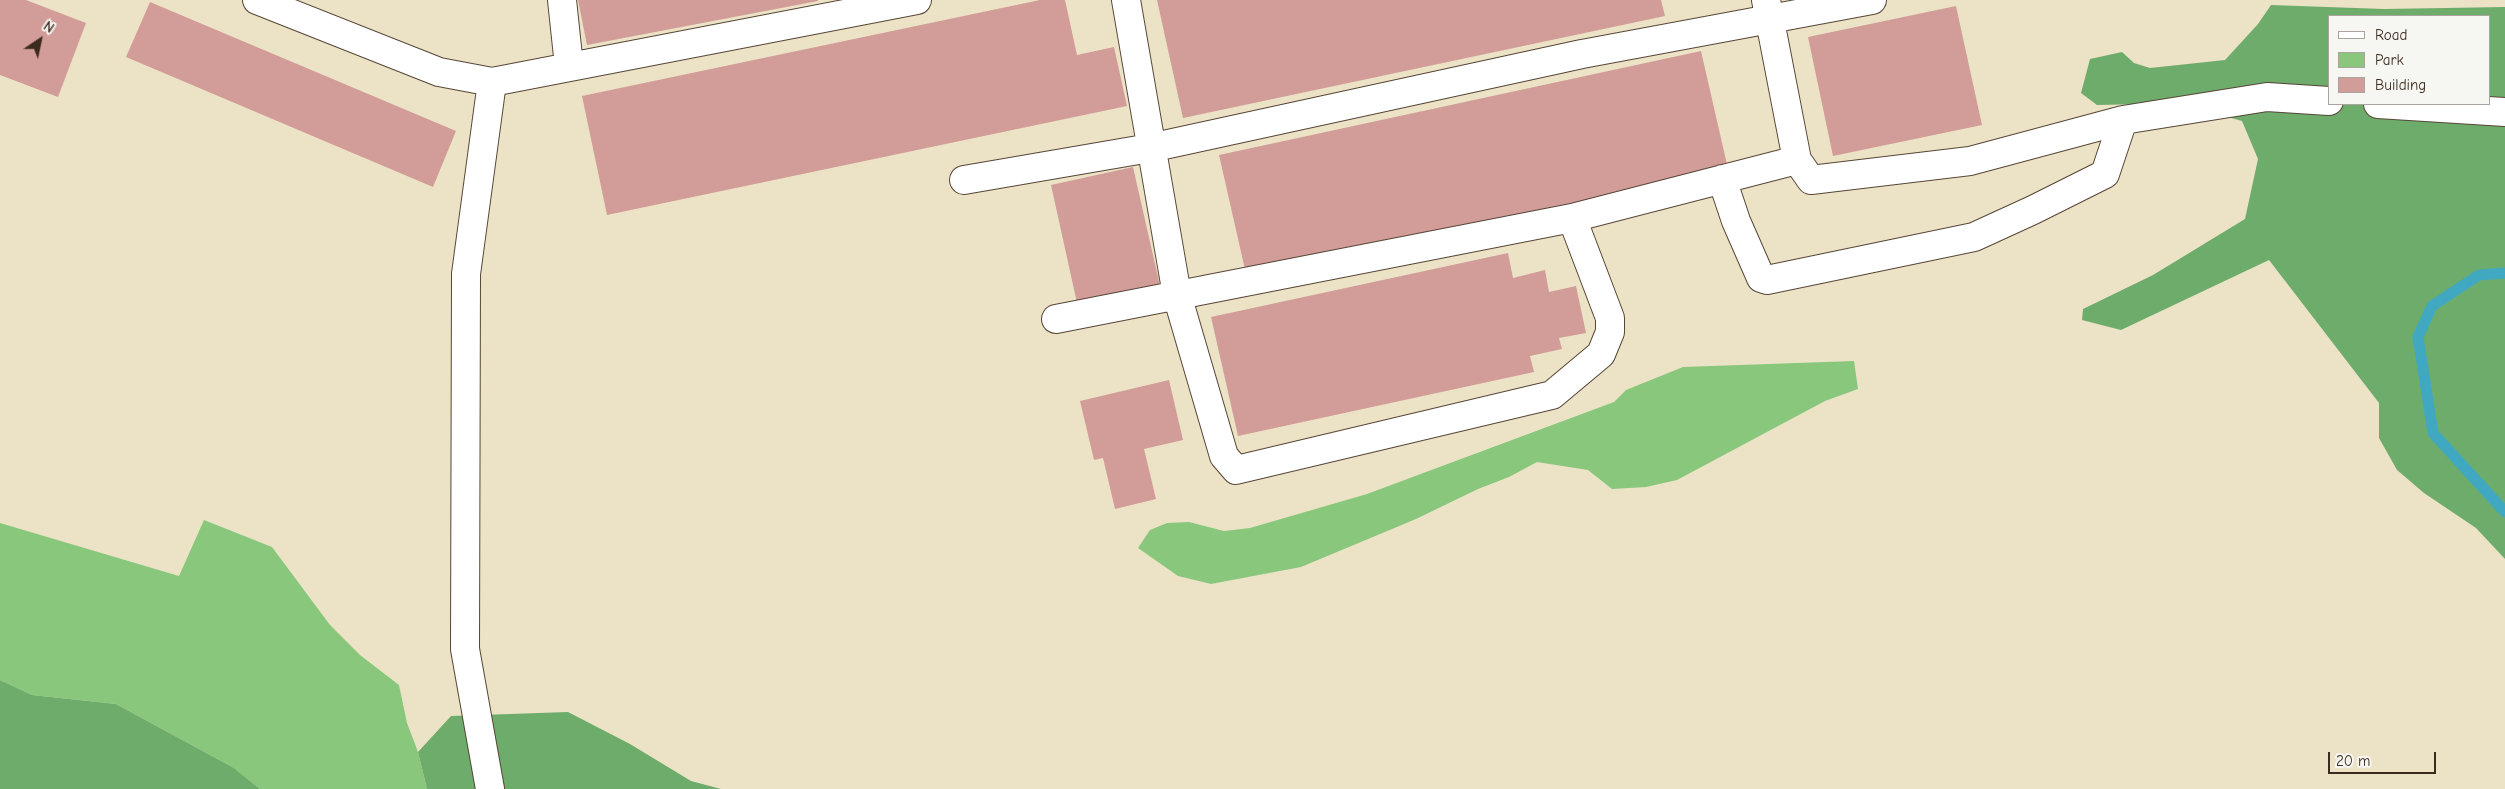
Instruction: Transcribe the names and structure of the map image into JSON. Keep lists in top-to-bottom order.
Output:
{
  "legend": ["Road", "Park", "Building"],
  "scale_bar": "20 m",
  "north": "top right"
}
